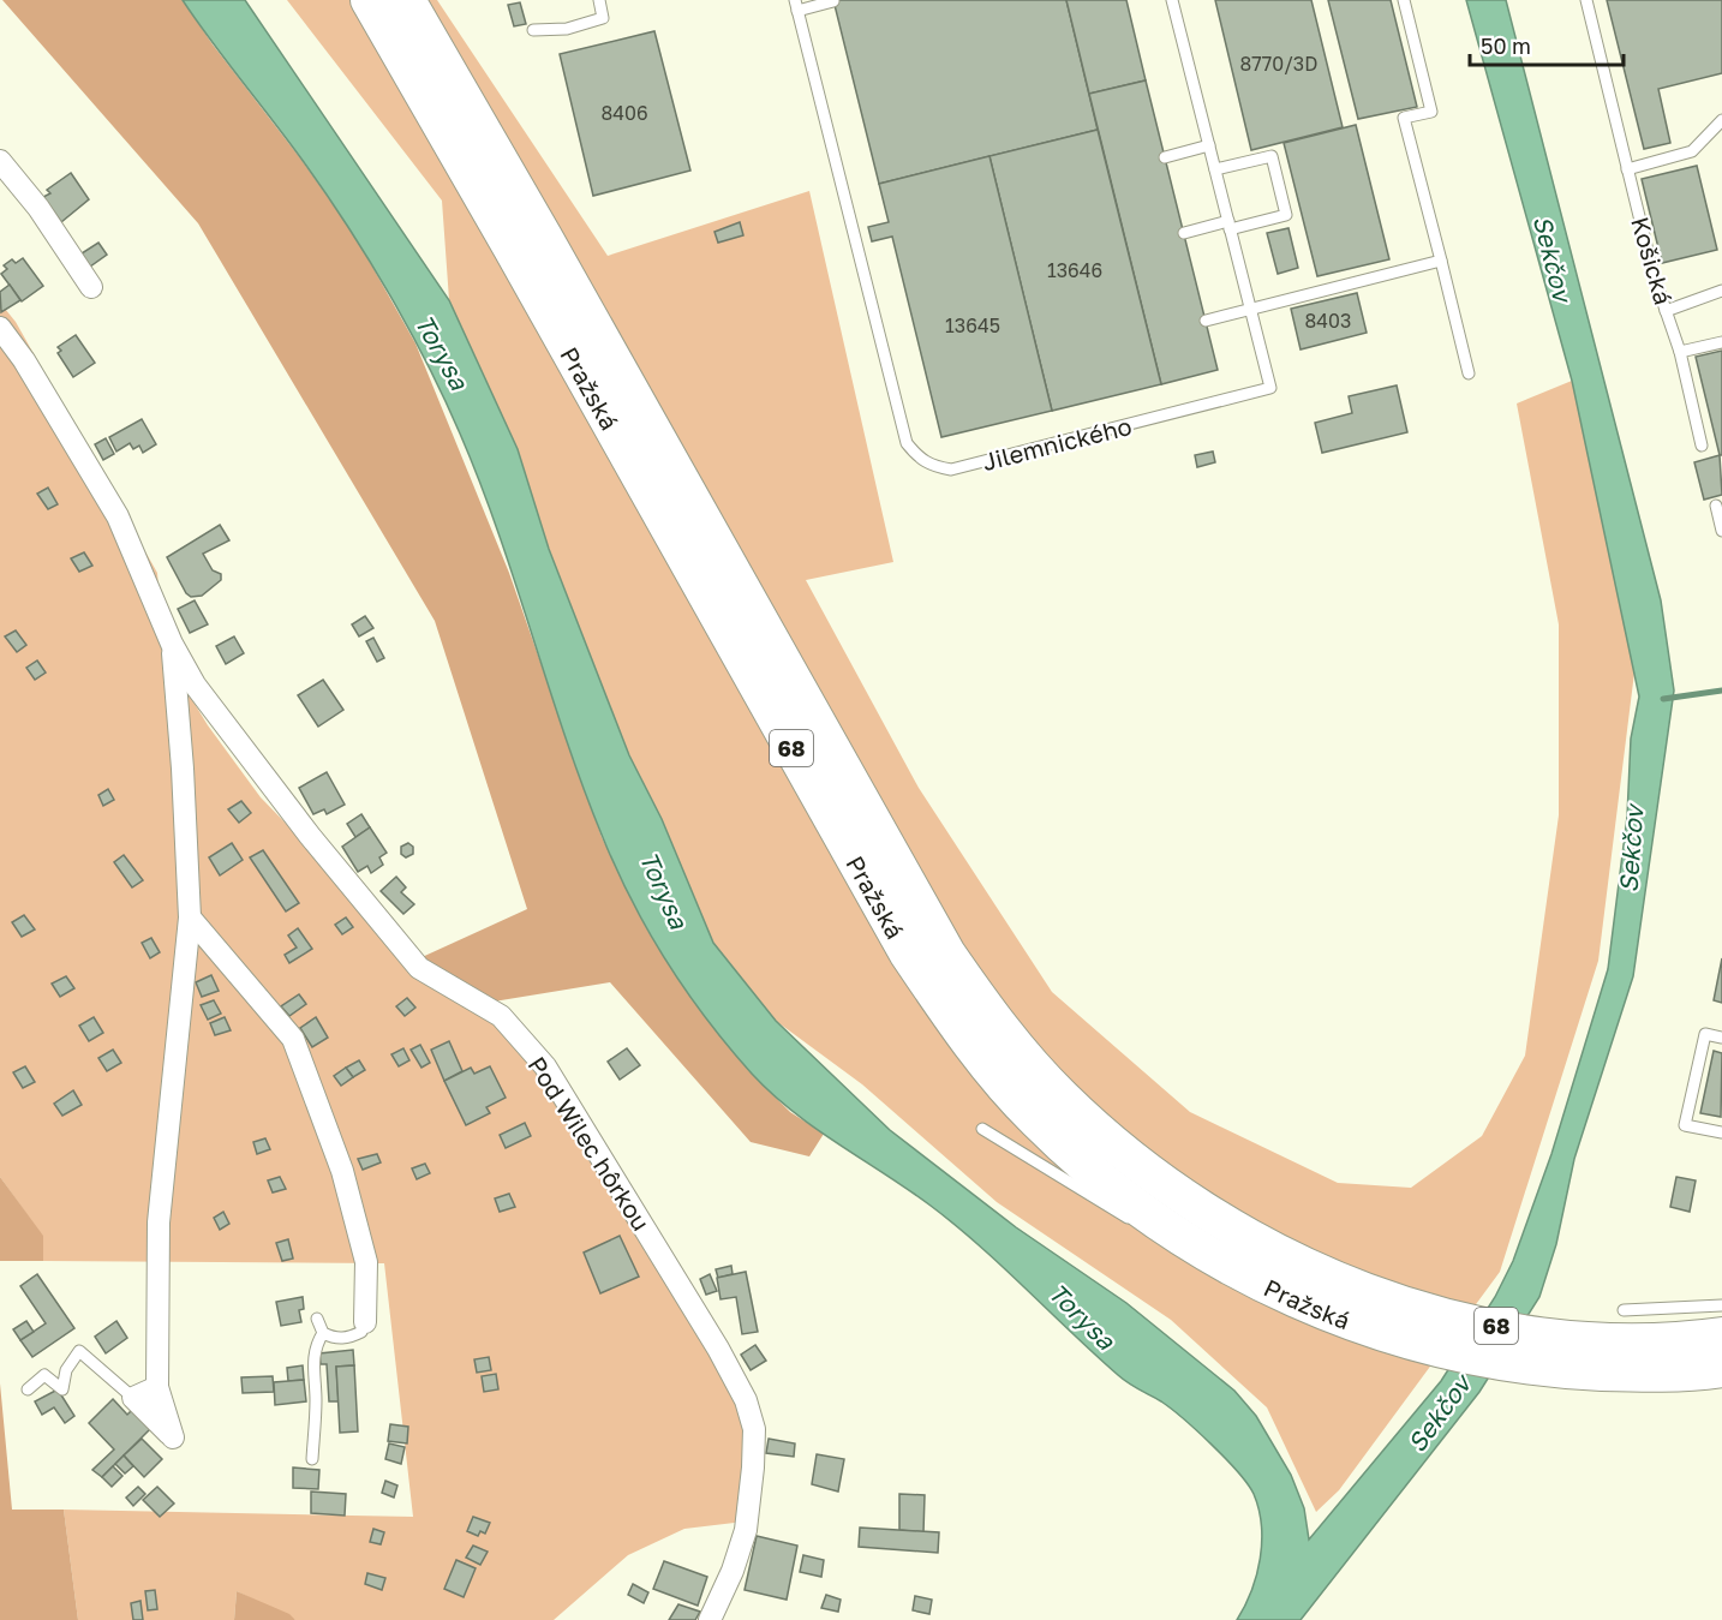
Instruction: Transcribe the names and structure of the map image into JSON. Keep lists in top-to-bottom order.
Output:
{
  "streets": {
    "main road": ["Pražská", "68"],
    "street": ["Pod Wilec hôrkou"],
    "lane": ["Košická", "Jilemnického"]
  },
  "water": ["Sekčov", "Torysa"],
  "house_numbers": [
    "8770/3D",
    "8406",
    "13646",
    "8403",
    "13645"
  ],
  "scale_bar": "50 m"
}
